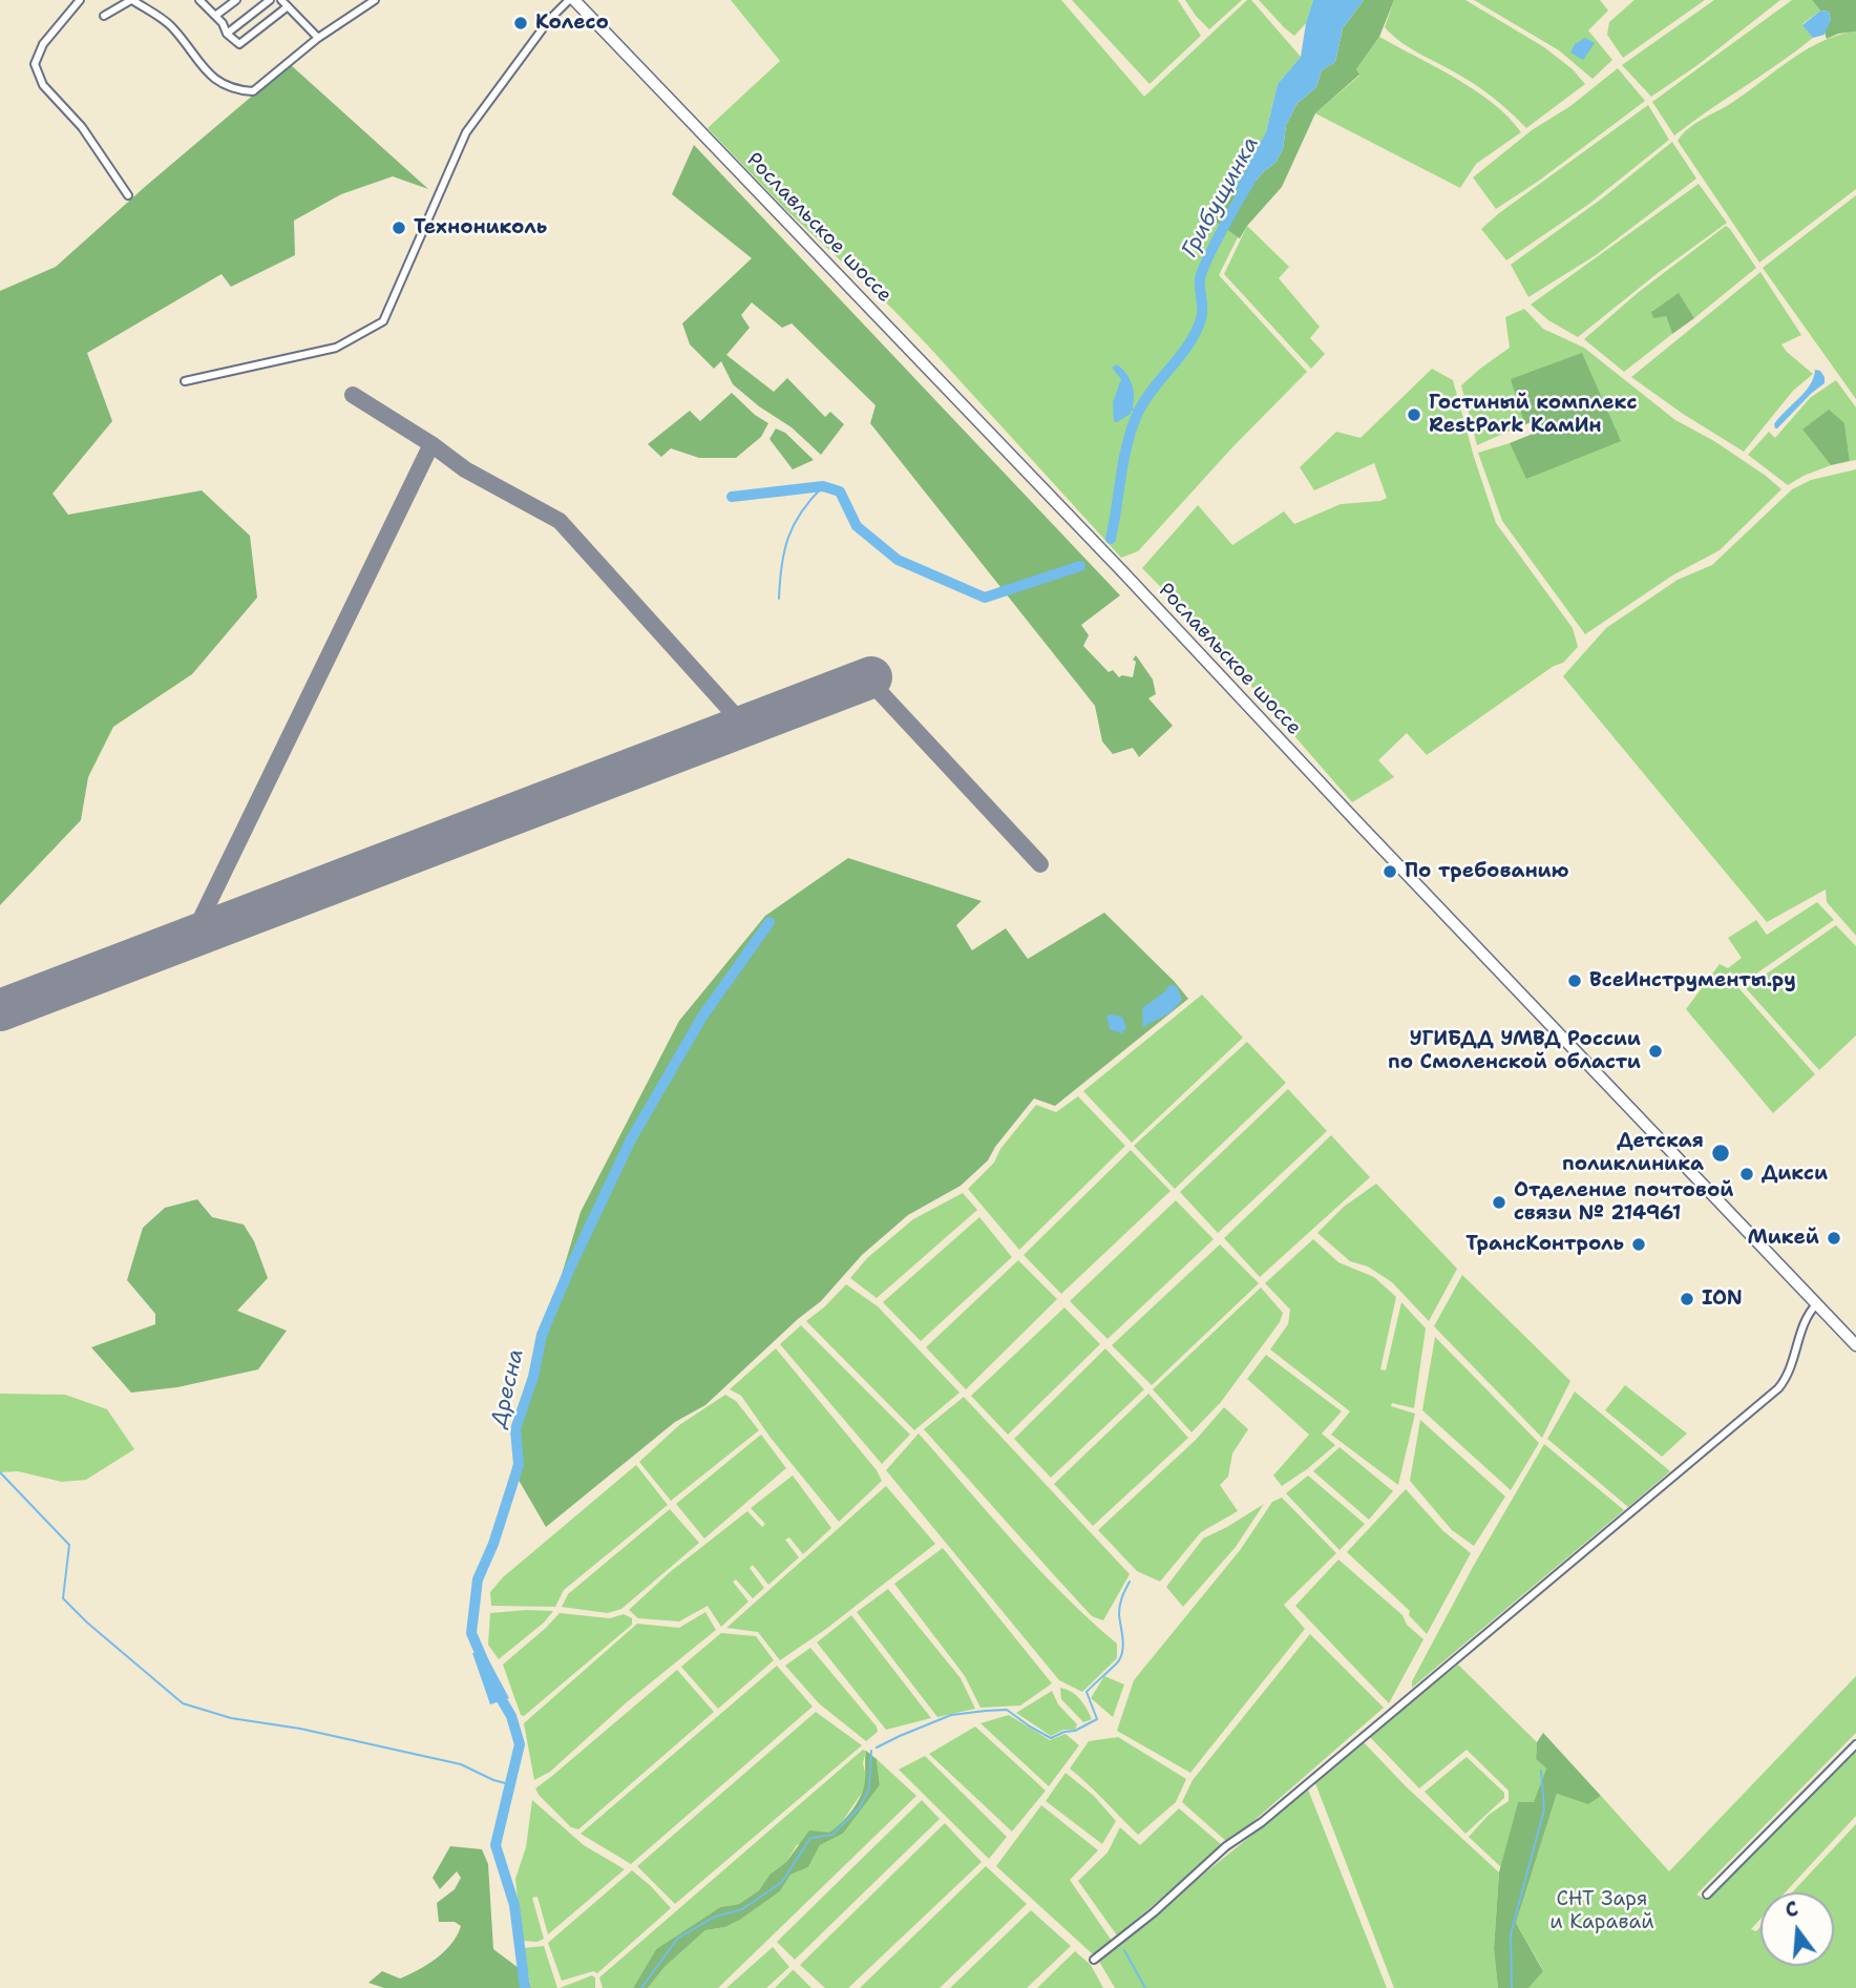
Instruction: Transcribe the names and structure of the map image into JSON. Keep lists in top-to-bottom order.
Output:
{
  "streets": {
    "main road": ["Рославльское шоссе"]
  },
  "water": ["Грибущинка", "Дресна"],
  "parks": ["СНТ Заря и Каравай"],
  "places": [
    "Колесо",
    "Технониколь",
    "Гостиный комплекс RestPark КамИн",
    "По требованию",
    "ВсеИнструменты.ру",
    "УГИБДД УМВД России по Смоленской области",
    "Детская поликлиника",
    "Дикси",
    "Отделение почтовой связи № 214961",
    "Микей",
    "ТрансКонтроль",
    "ION"
  ],
  "north": "top"
}
